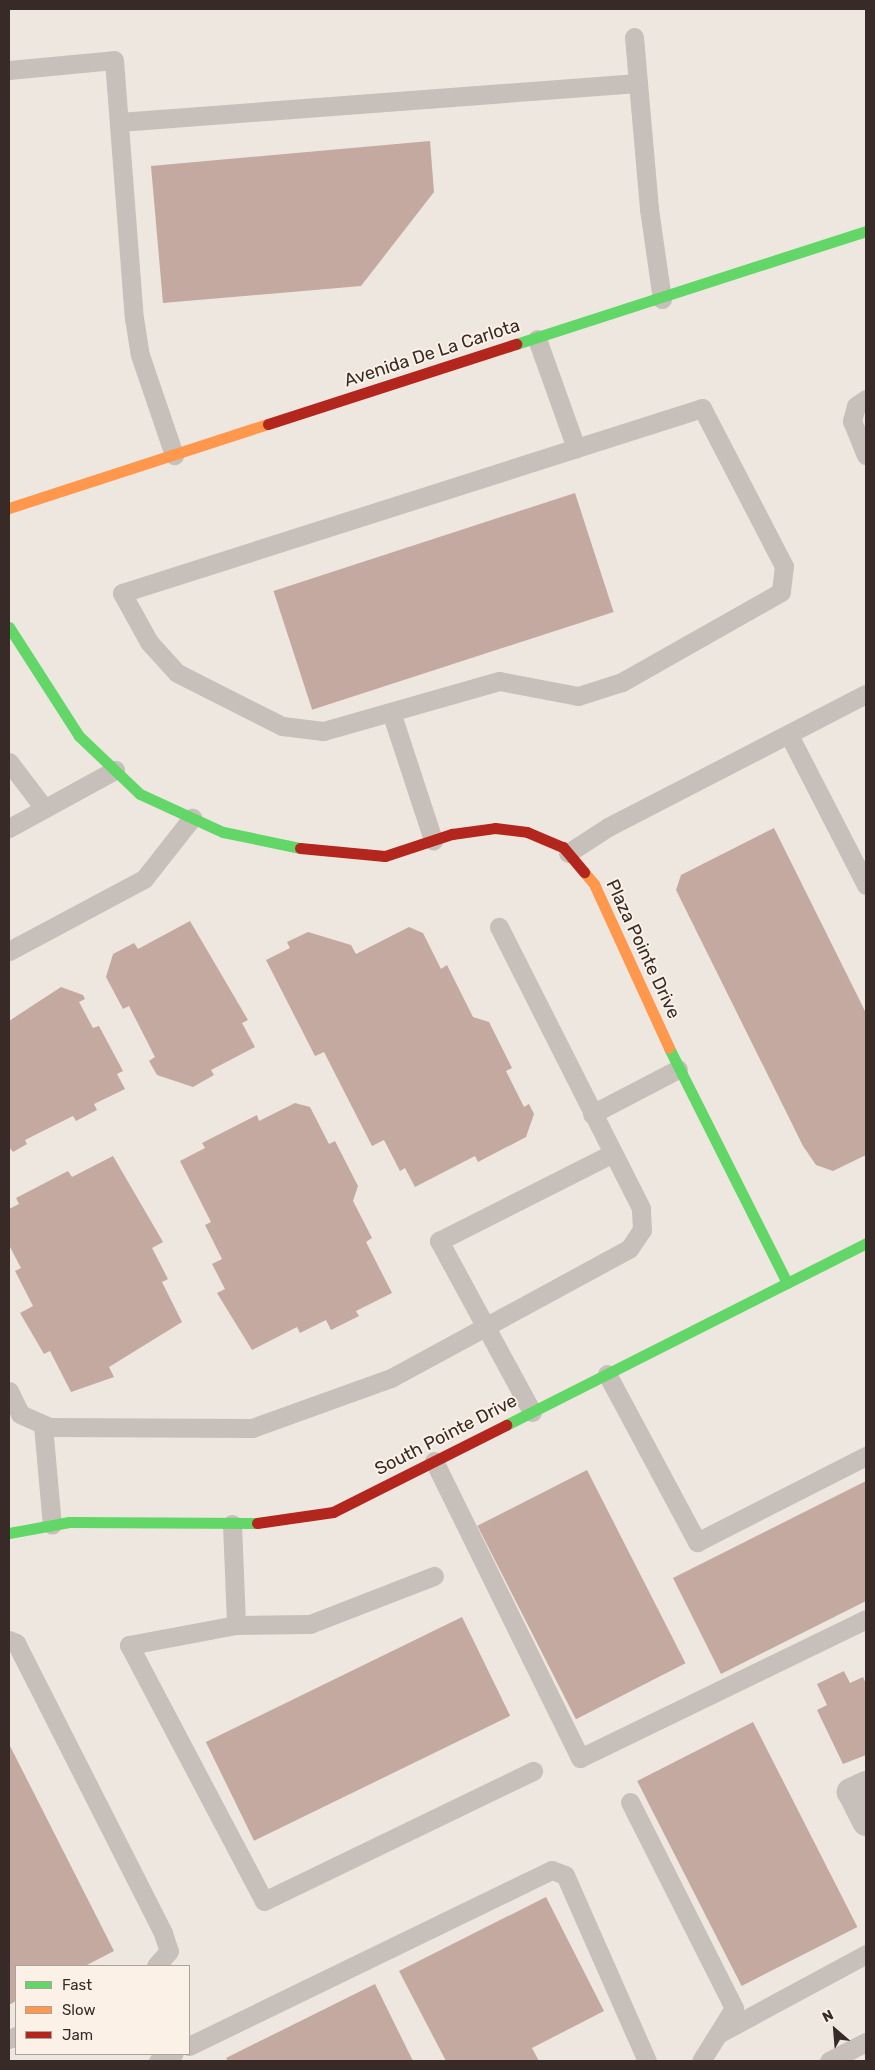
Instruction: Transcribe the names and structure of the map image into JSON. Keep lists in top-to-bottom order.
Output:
{
  "streets": {
    "street": ["Avenida De La Carlota", "Plaza Pointe Drive", "South Pointe Drive"]
  },
  "crossings": [
    ["Plaza Pointe Drive", "South Pointe Drive"]
  ],
  "legend": ["Fast", "Slow", "Jam"],
  "north": "top left"
}
